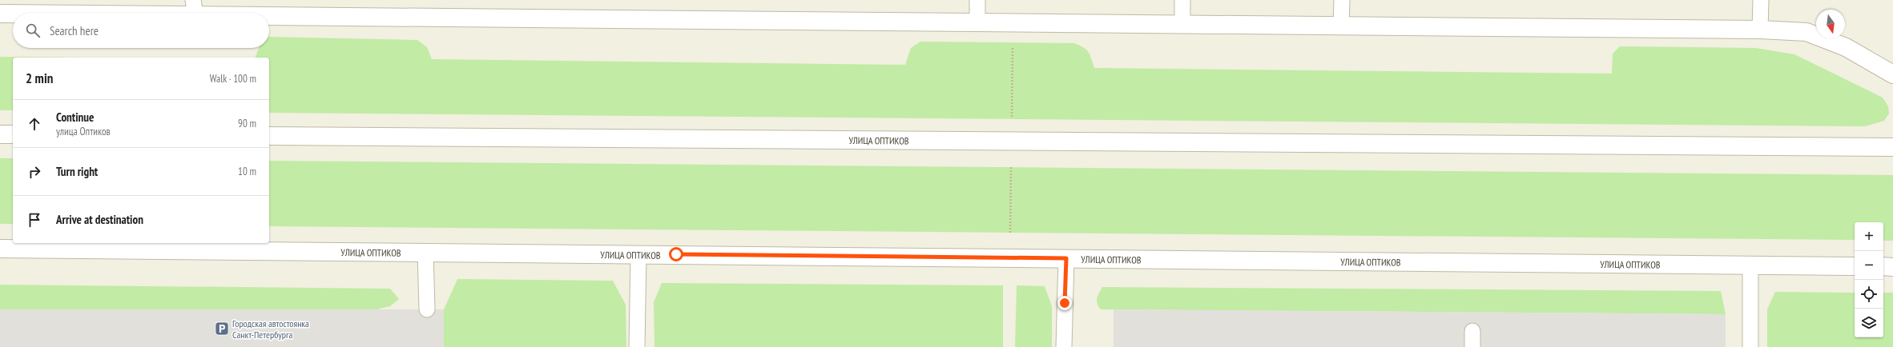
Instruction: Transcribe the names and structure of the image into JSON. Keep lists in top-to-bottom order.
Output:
{
  "streets": {
    "street": ["УЛИЦА ОПТИКОВ"]
  },
  "places": {
    "parking": ["Городская автостоянка Санкт-Петербурга"]
  },
  "north": "bottom",
  "page": {
    "search": "Search here",
    "heading": ["2 min", "Walk · 100 m"],
    "list": [
      ["Continue", "улица Оптиков", "90 m"],
      ["Turn right", "10 m"],
      "Arrive at destination"
    ],
    "map_buttons": ["+", "−"]
  }
}
